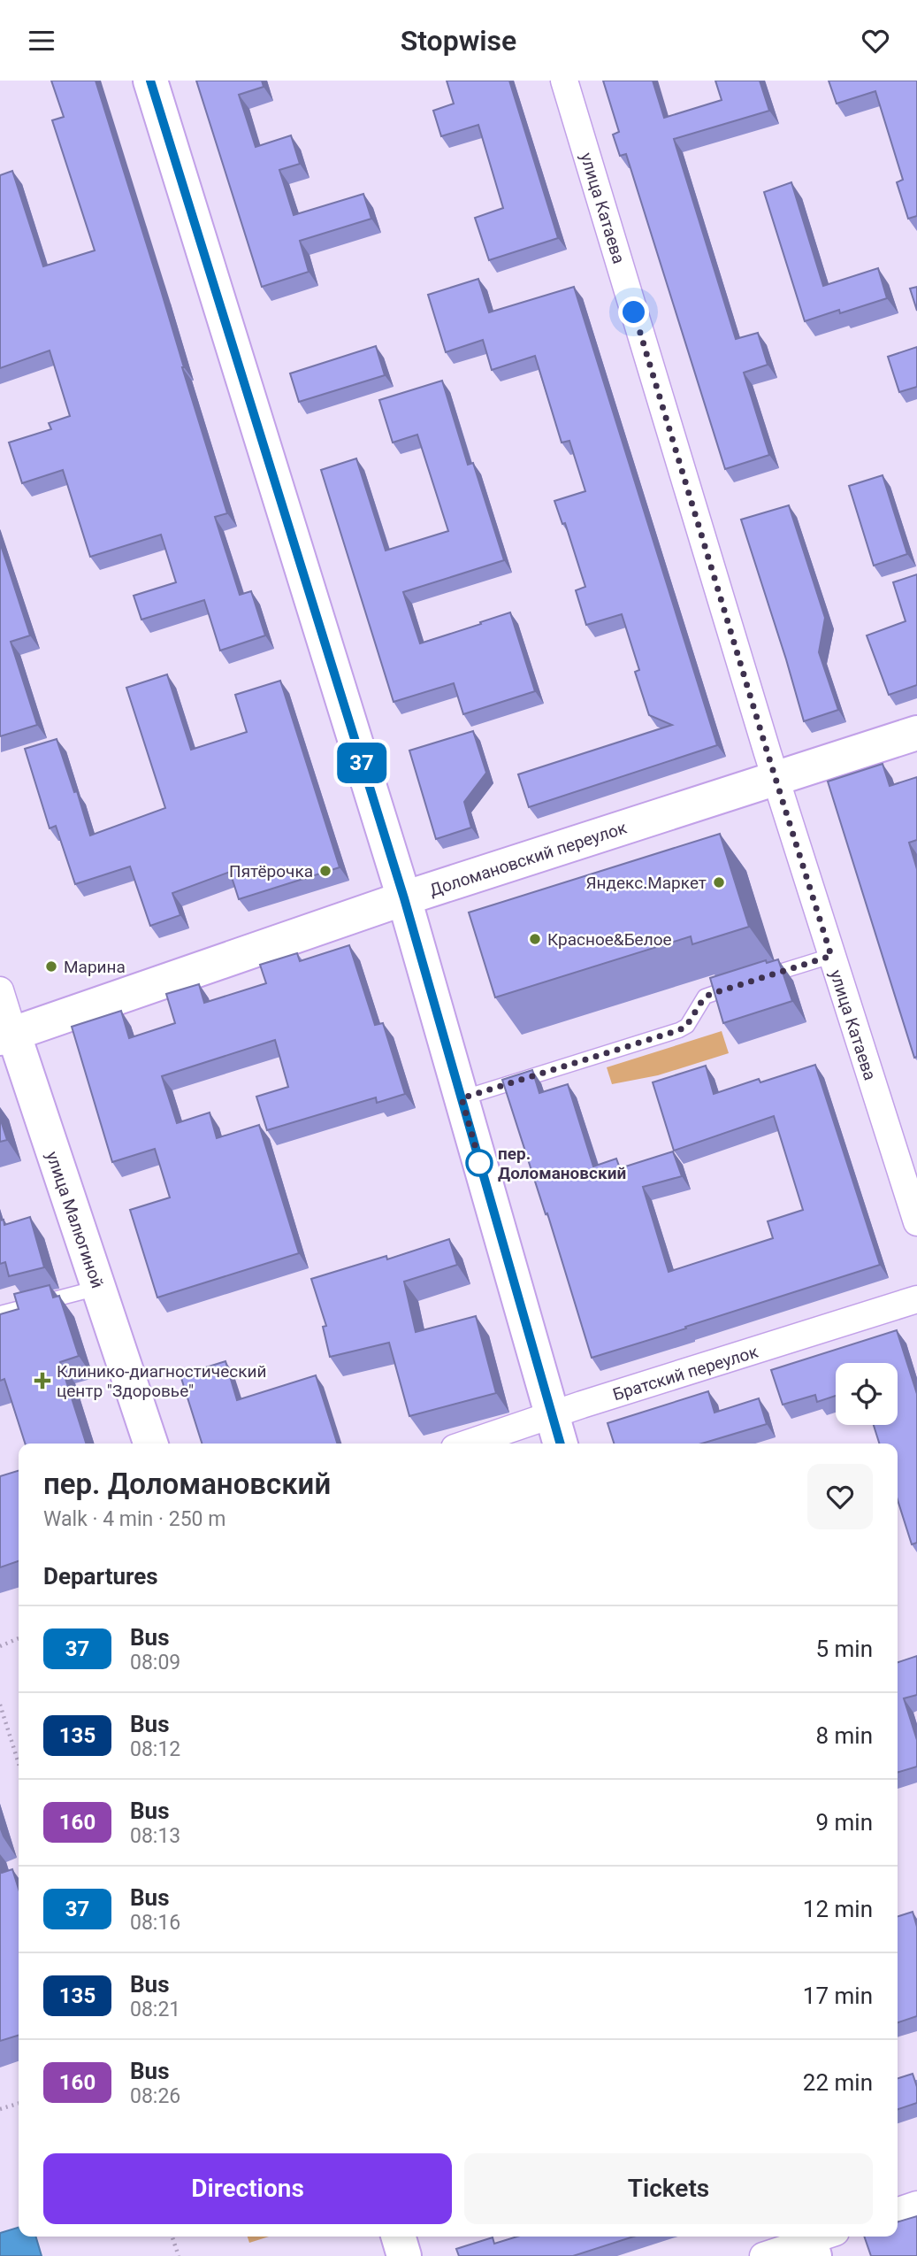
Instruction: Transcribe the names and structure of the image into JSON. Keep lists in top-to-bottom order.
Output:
{
  "streets": {
    "main road": ["Доломановский переулок", "улица Малюгиной"],
    "street": ["улица Катаева", "Братский переулок"]
  },
  "crossings": [
    ["улица Катаева", "Доломановский переулок"],
    ["Доломановский переулок", "улица Малюгиной"]
  ],
  "places": {
    "other": [
      "Пятёрочка",
      "Яндекс.Маркет",
      "Красное&Белое",
      "Марина",
      "пер. Доломановский"
    ],
    "health": ["Клинико-диагностический центр \"Здоровье\""]
  },
  "lines": ["bus line 37"],
  "page": {
    "header": "Stopwise",
    "on_map": "37",
    "heading": [
      ["пер. Доломановский", "Walk · 4 min · 250 m"],
      "Departures"
    ],
    "list": [
      {
        "mark": "37",
        "name": "Bus",
        "note": "08:09",
        "value": "5 min"
      },
      {
        "mark": "135",
        "name": "Bus",
        "note": "08:12",
        "value": "8 min"
      },
      {
        "mark": "160",
        "name": "Bus",
        "note": "08:13",
        "value": "9 min"
      },
      {
        "mark": "37",
        "name": "Bus",
        "note": "08:16",
        "value": "12 min"
      },
      {
        "mark": "135",
        "name": "Bus",
        "note": "08:21",
        "value": "17 min"
      },
      {
        "mark": "160",
        "name": "Bus",
        "note": "08:26",
        "value": "22 min"
      }
    ],
    "buttons": ["Directions", "Tickets"]
  }
}
